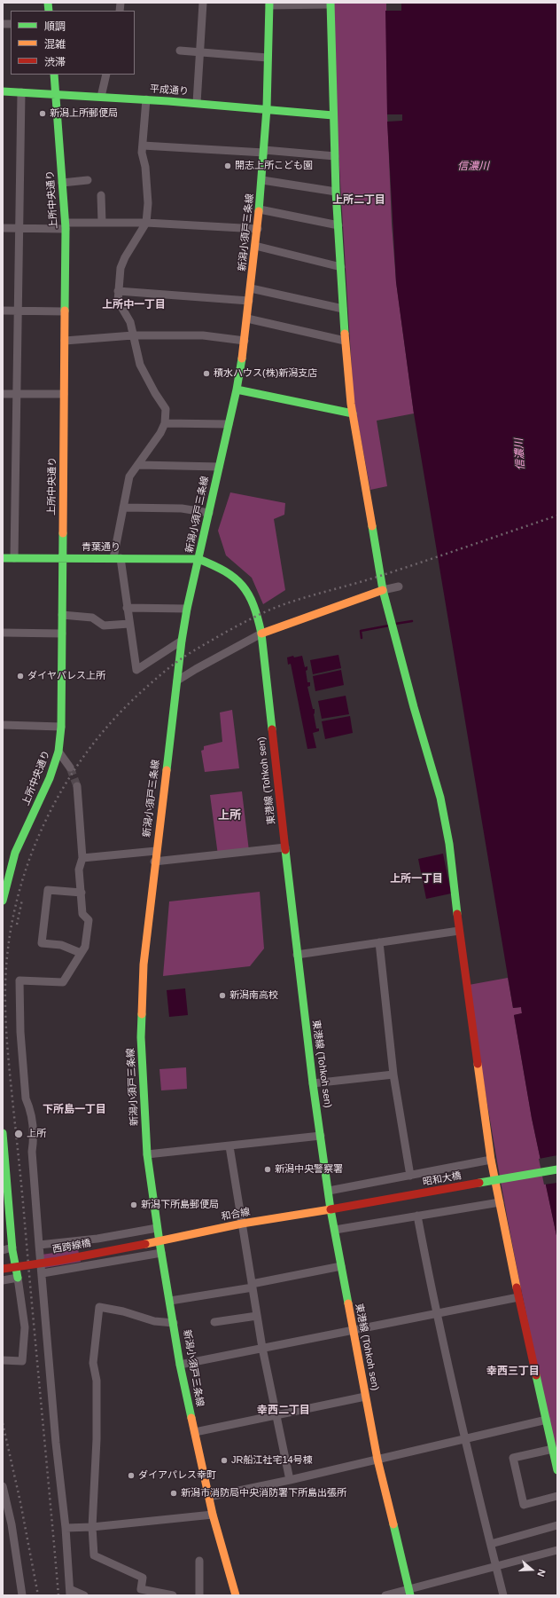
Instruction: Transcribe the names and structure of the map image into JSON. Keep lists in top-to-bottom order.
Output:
{
  "streets": {
    "street": [
      "平成通り",
      "上所中央通り",
      "新潟小須戸三条線",
      "青葉通り",
      "東港線 (Tohkoh sen)",
      "昭和大橋",
      "和合線",
      "西跨線橋"
    ]
  },
  "crossings": [
    ["平成通り", "上所中央通り"],
    ["平成通り", "新潟小須戸三条線"],
    ["上所中央通り", "青葉通り"],
    ["新潟小須戸三条線", "青葉通り"],
    ["新潟小須戸三条線", "東港線 (Tohkoh sen)"],
    ["新潟小須戸三条線", "和合線"],
    ["青葉通り", "東港線 (Tohkoh sen)"],
    ["東港線 (Tohkoh sen)", "昭和大橋"],
    ["東港線 (Tohkoh sen)", "和合線"],
    ["昭和大橋", "和合線"],
    ["和合線", "西跨線橋"]
  ],
  "districts": [
    "上所二丁目",
    "上所中一丁目",
    "上所",
    "上所一丁目",
    "下所島一丁目",
    "幸西三丁目",
    "幸西二丁目"
  ],
  "water": ["信濃川"],
  "places": [
    "新潟上所郵便局",
    "開志上所こども園",
    "積水ハウス(株)新潟支店",
    "ダイヤパレス上所",
    "新潟南高校",
    "上所",
    "新潟中央警察署",
    "新潟下所島郵便局",
    "JR船江社宅14号棟",
    "ダイアパレス幸町",
    "新潟市消防局中央消防署下所島出張所"
  ],
  "legend": ["順調", "混雑", "渋滞"],
  "north": "right"
}
